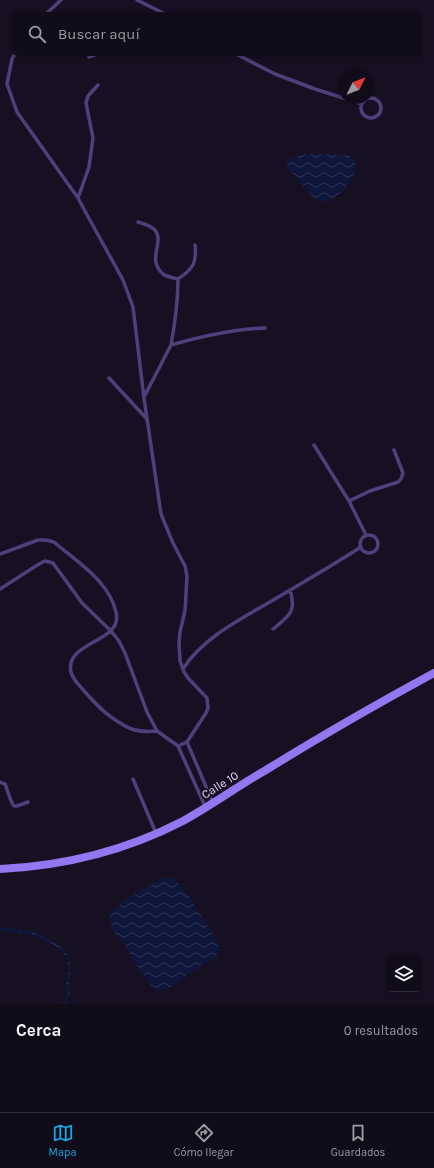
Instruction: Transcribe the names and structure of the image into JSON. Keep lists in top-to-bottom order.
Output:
{
  "streets": {
    "main road": ["Calle 10"]
  },
  "north": "top right",
  "page": {
    "search": "Buscar aquí",
    "heading": ["Cerca", "0 resultados"],
    "nav": ["Mapa", "Cómo llegar", "Guardados"]
  }
}
